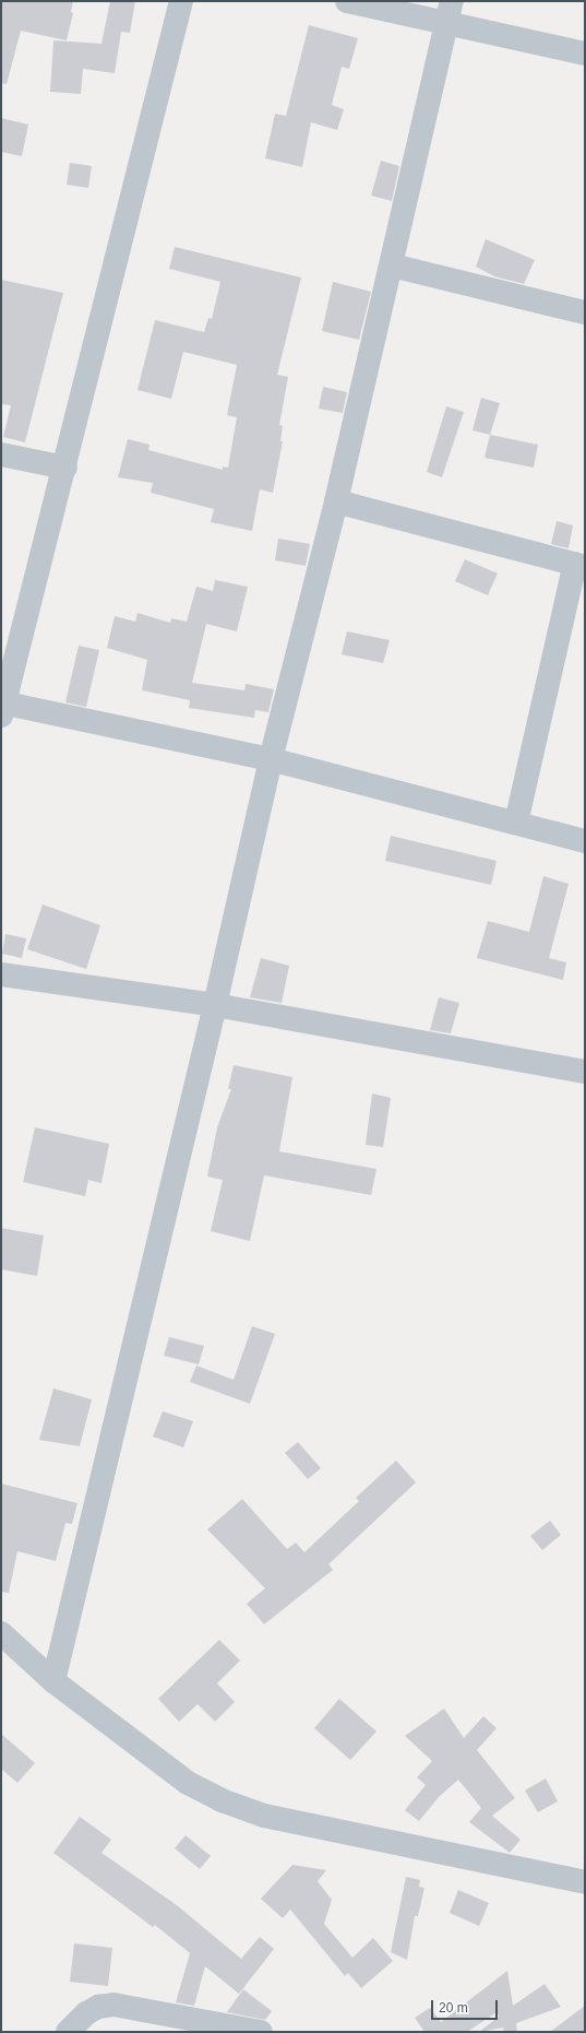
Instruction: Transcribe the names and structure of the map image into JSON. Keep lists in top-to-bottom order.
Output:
{
  "scale_bar": "20 m"
}
